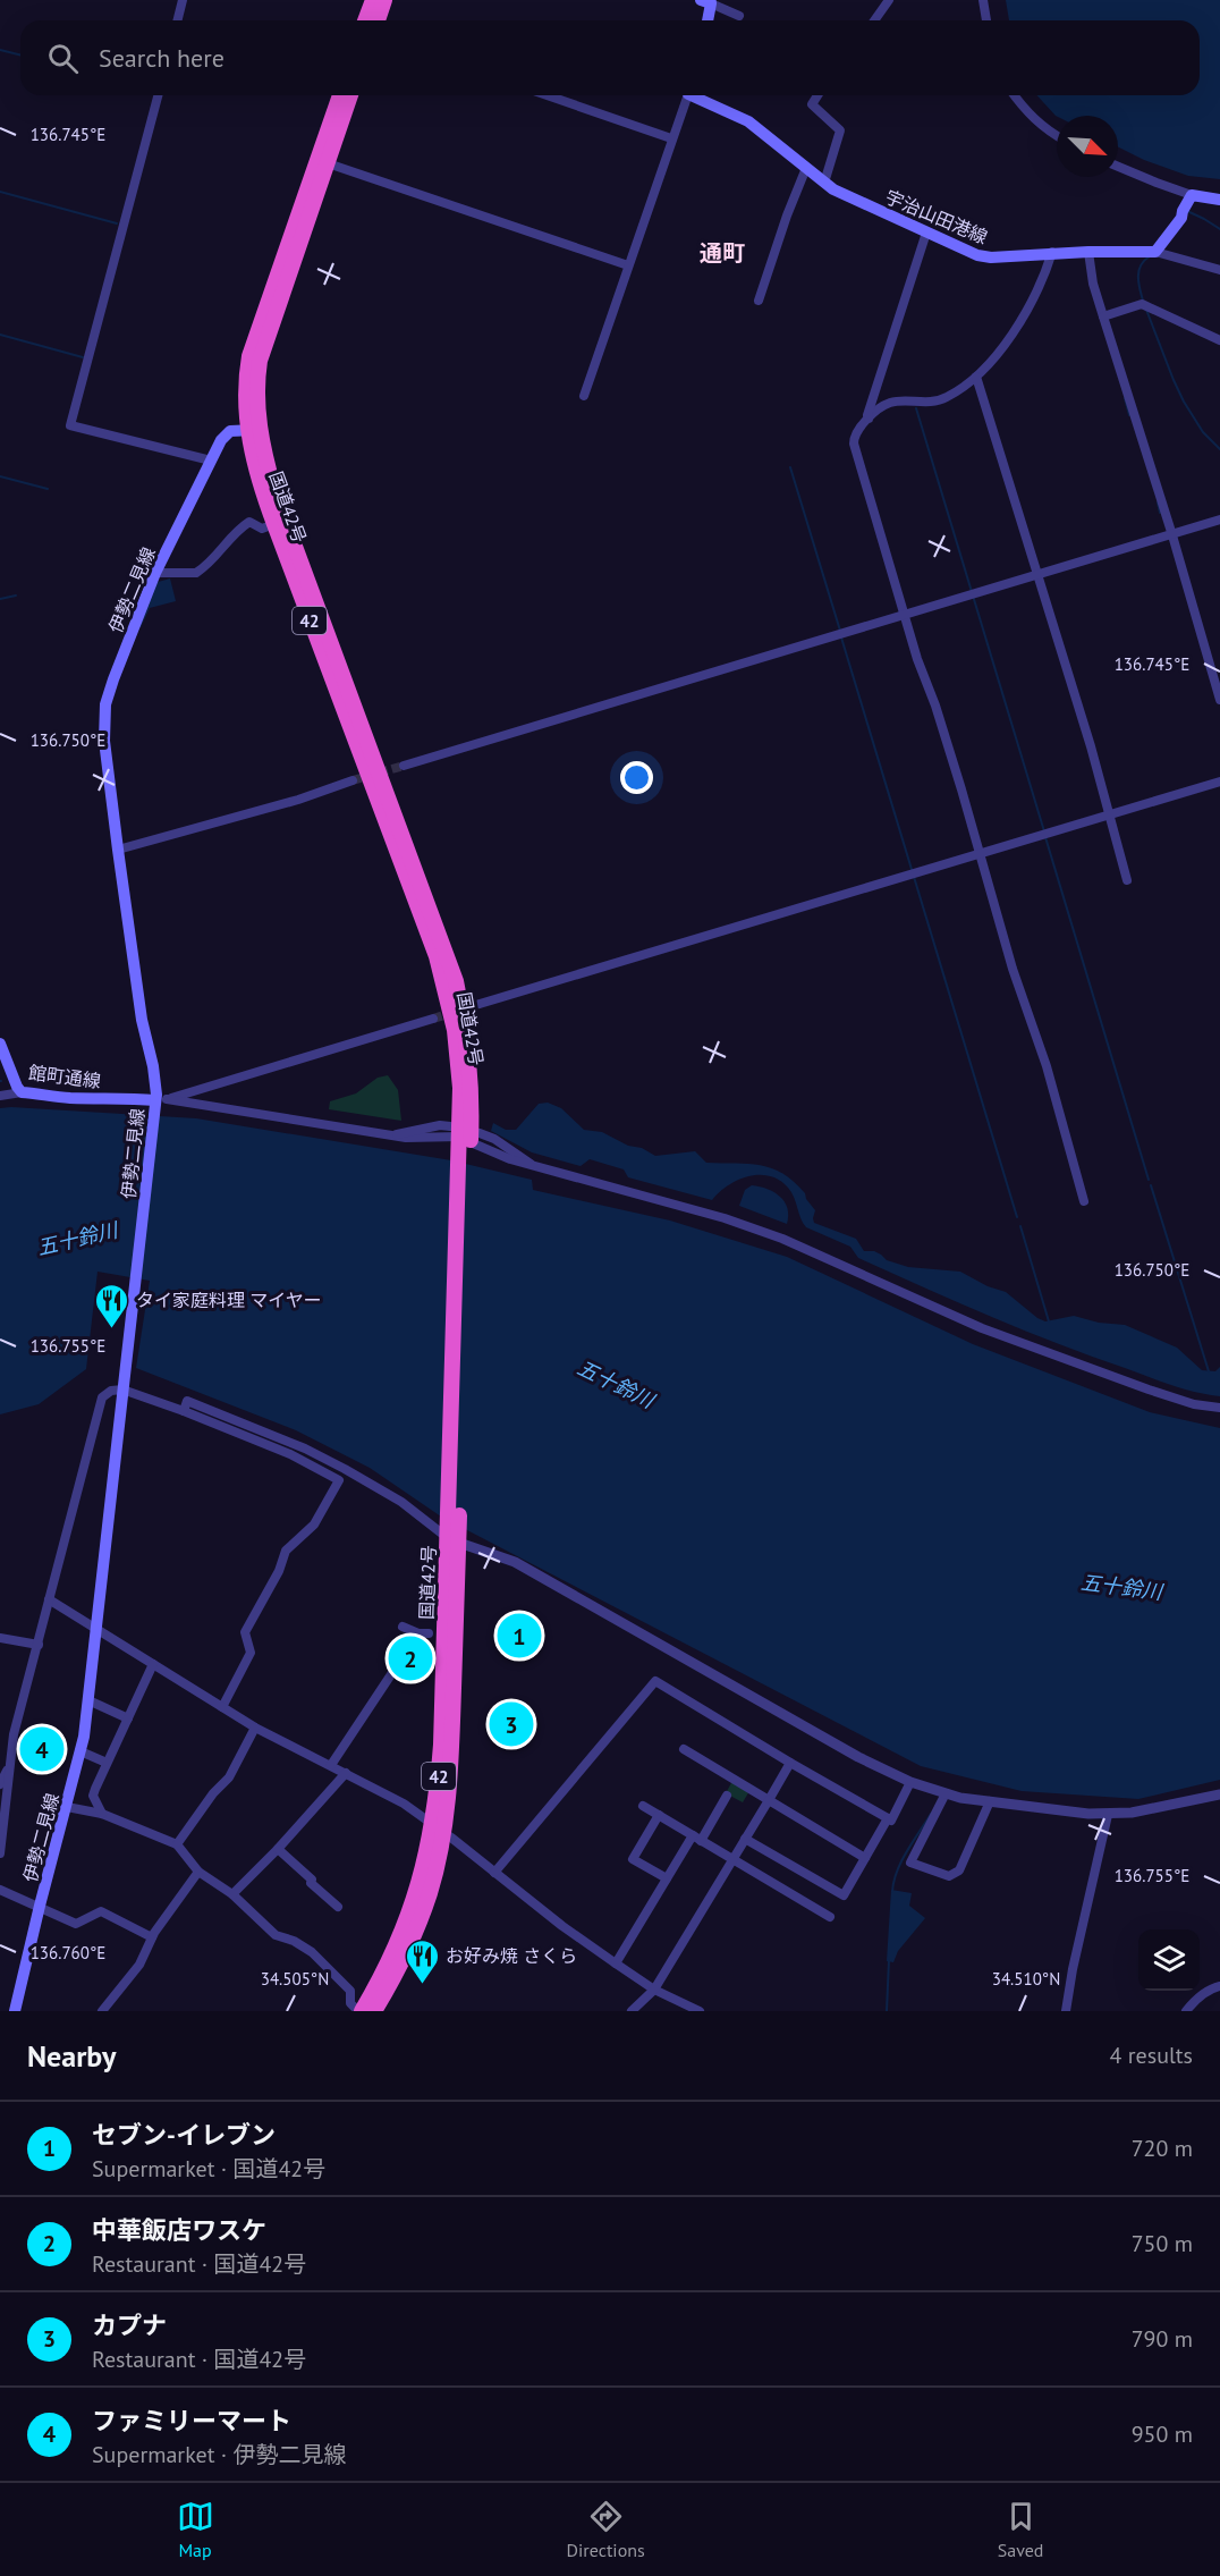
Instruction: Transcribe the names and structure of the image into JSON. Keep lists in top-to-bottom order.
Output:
{
  "streets": {
    "highway": ["国道42号", "42"],
    "main road": ["宇治山田港線", "伊勢二見線", "館町通線"]
  },
  "crossings": [
    ["国道42号", "伊勢二見線"],
    ["伊勢二見線", "館町通線"]
  ],
  "districts": ["通町"],
  "water": ["五十鈴川"],
  "places": {
    "restaurant": ["タイ家庭料理 マイヤー", "お好み焼 さくら"]
  },
  "north": "bottom right",
  "page": {
    "search": "Search here",
    "pins": [
      "1",
      "2",
      "3",
      "4"
    ],
    "heading": ["Nearby", "4 results"],
    "list": [
      {
        "mark": "1",
        "name": "セブン-イレブン",
        "note": "Supermarket · 国道42号",
        "value": "720 m"
      },
      {
        "mark": "2",
        "name": "中華飯店ワスケ",
        "note": "Restaurant · 国道42号",
        "value": "750 m"
      },
      {
        "mark": "3",
        "name": "カプナ",
        "note": "Restaurant · 国道42号",
        "value": "790 m"
      },
      {
        "mark": "4",
        "name": "ファミリーマート",
        "note": "Supermarket · 伊勢二見線",
        "value": "950 m"
      }
    ],
    "nav": ["Map", "Directions", "Saved"]
  },
  "coordinates": [
    "136.745°E",
    "136.750°E",
    "136.755°E",
    "136.760°E",
    "34.505°N",
    "34.510°N"
  ]
}
